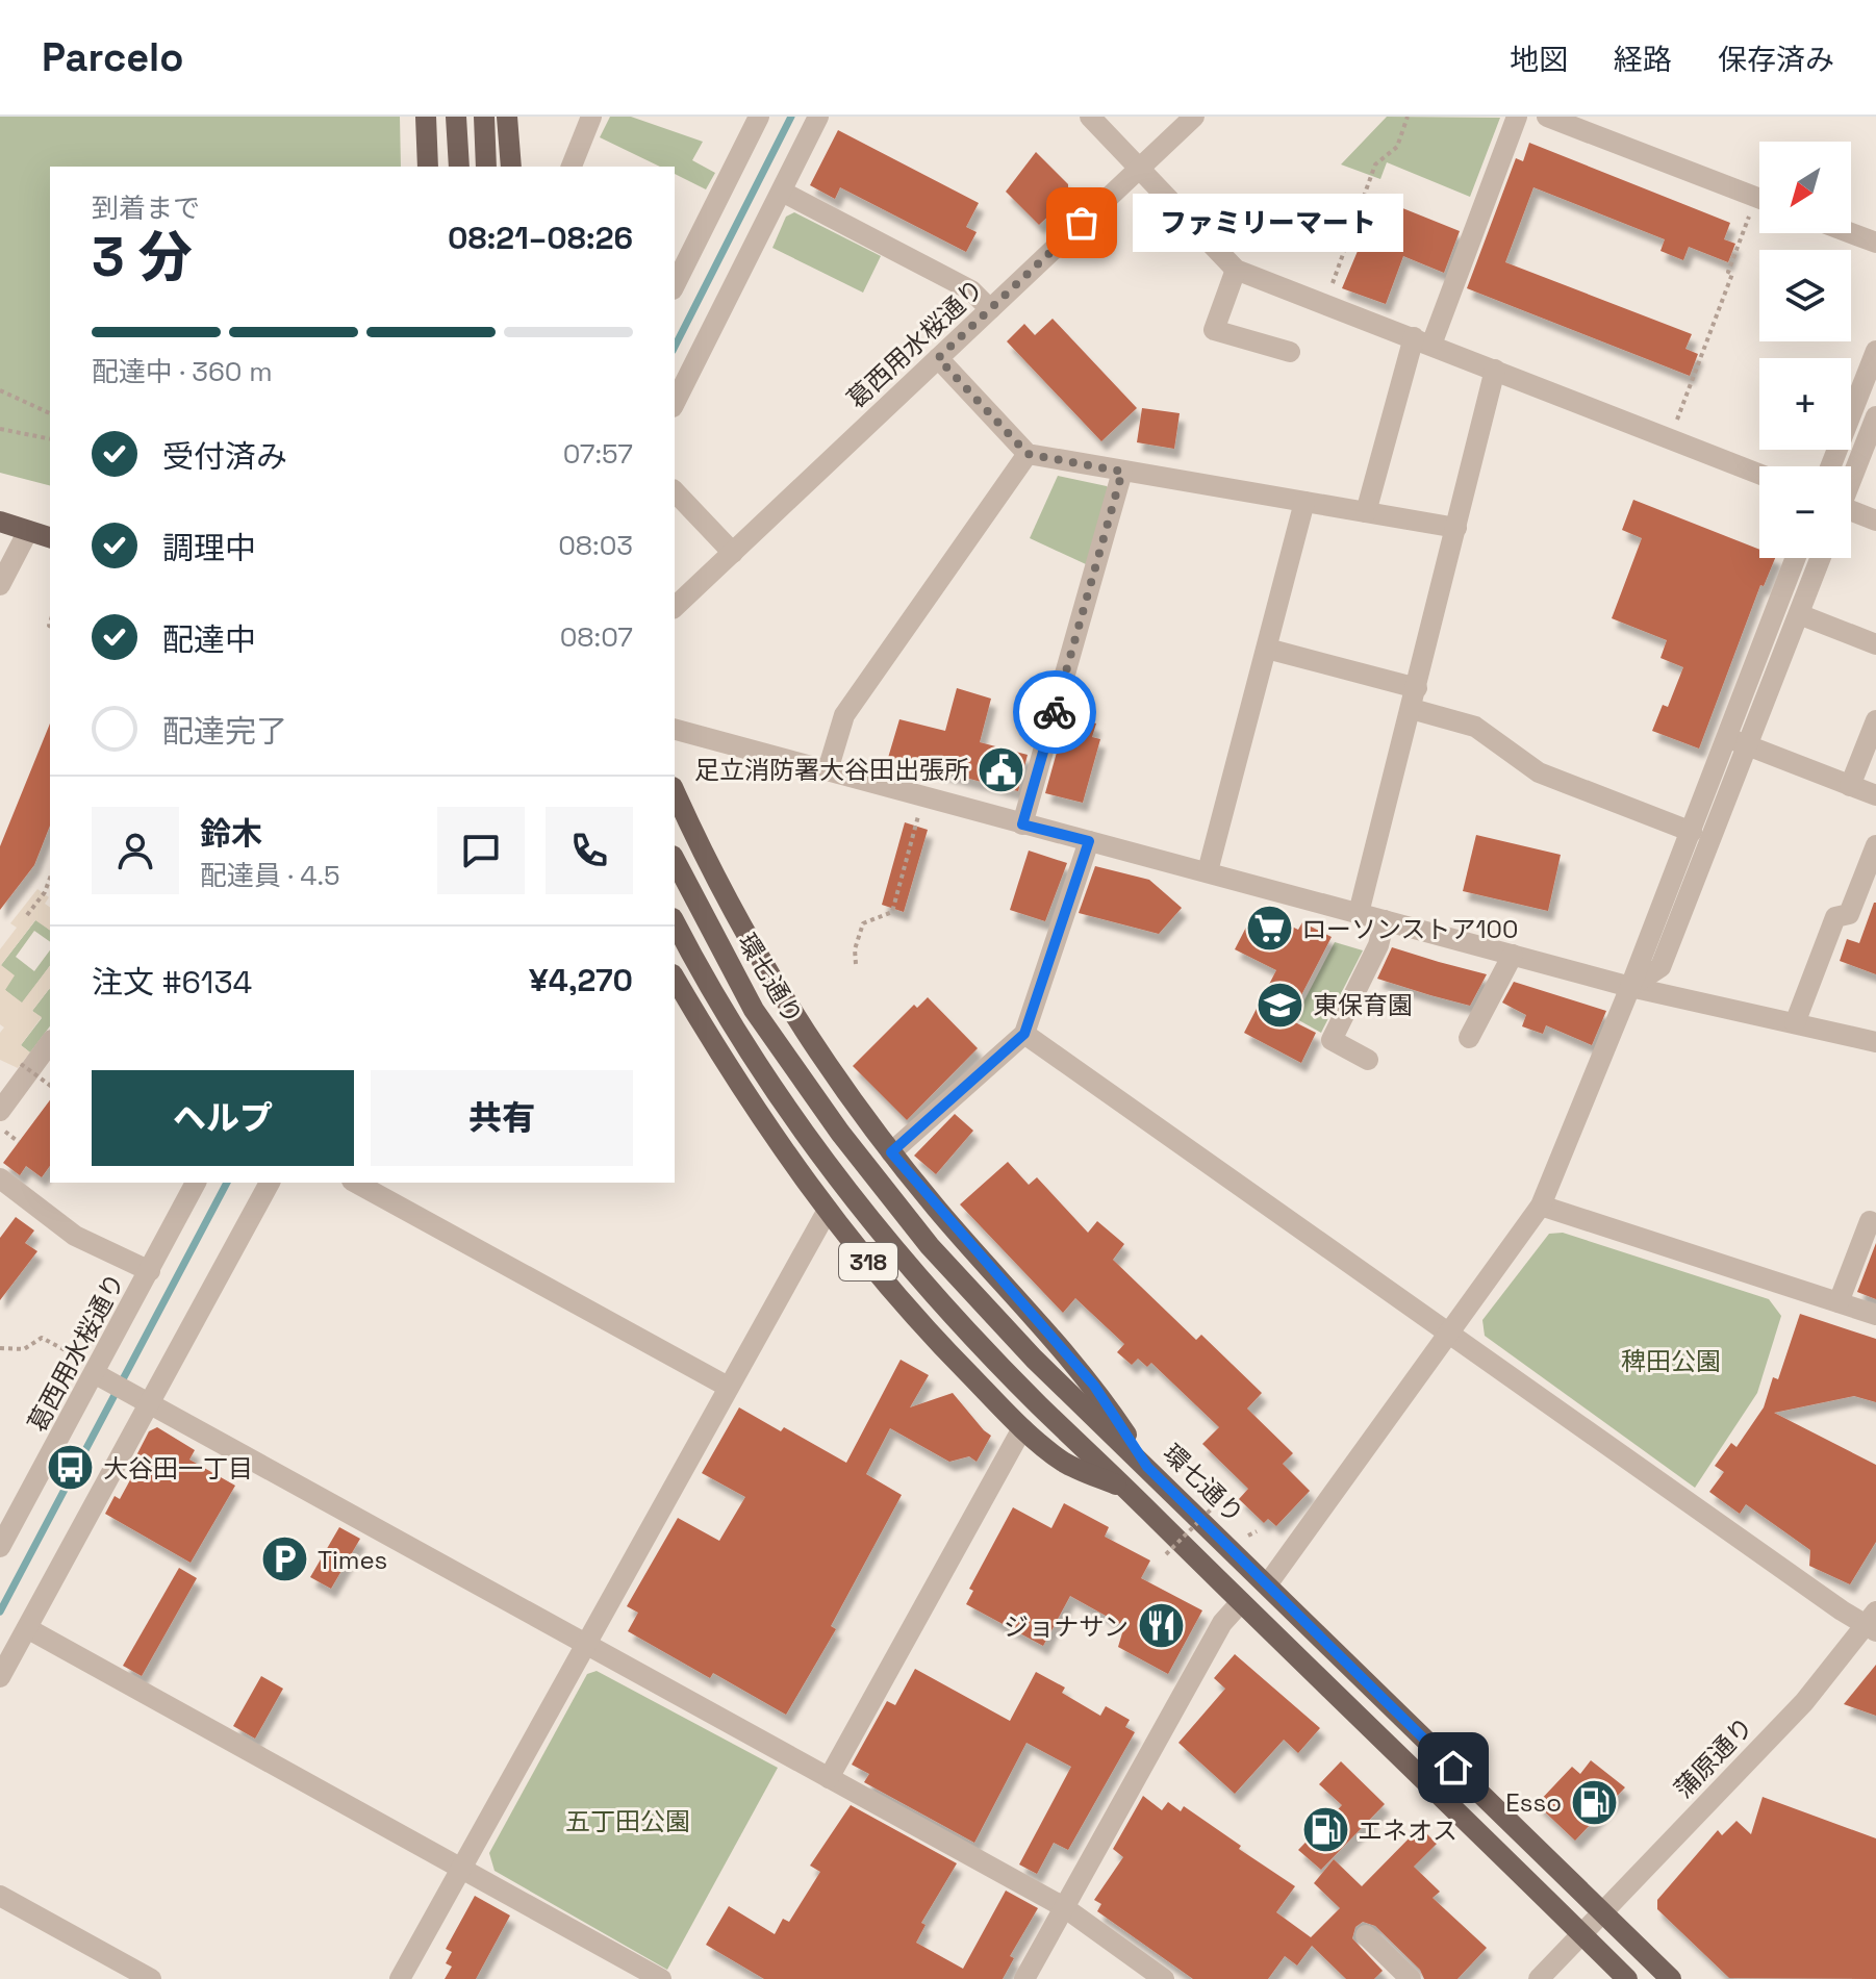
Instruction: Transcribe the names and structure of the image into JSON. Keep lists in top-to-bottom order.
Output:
{
  "streets": {
    "main road": ["環七通り", "318"],
    "street": ["葛西用水桜通り", "蒲原通り"]
  },
  "crossings": [
    ["環七通り", "318"],
    ["環七通り", "蒲原通り"],
    ["318", "蒲原通り"]
  ],
  "parks": ["稗田公園", "五丁田公園"],
  "places": {
    "other": ["ファミリーマート"],
    "public building": ["足立消防署大谷田出張所"],
    "supermarket": ["ローソンストア100"],
    "school or university": ["東保育園"],
    "bus stop": ["大谷田一丁目"],
    "parking": ["Times"],
    "restaurant": ["ジョナサン"],
    "fuel station": ["Esso", "エネオス"]
  },
  "north": "bottom left",
  "page": {
    "header": "Parcelo",
    "nav": ["地図", "経路", "保存済み"],
    "map_buttons": ["+", "−"],
    "heading": ["3 分", "到着まで", "08:21–08:26"],
    "panel": [
      "鈴木",
      "配達員 · 4.5",
      "注文 #6134",
      "¥4,270"
    ],
    "bubble": "ファミリーマート",
    "bar": "配達中 · 360 m",
    "list": [
      ["受付済み", "07:57"],
      ["調理中", "08:03"],
      ["配達中", "08:07"],
      "配達完了"
    ],
    "buttons": ["ヘルプ", "共有"]
  }
}
